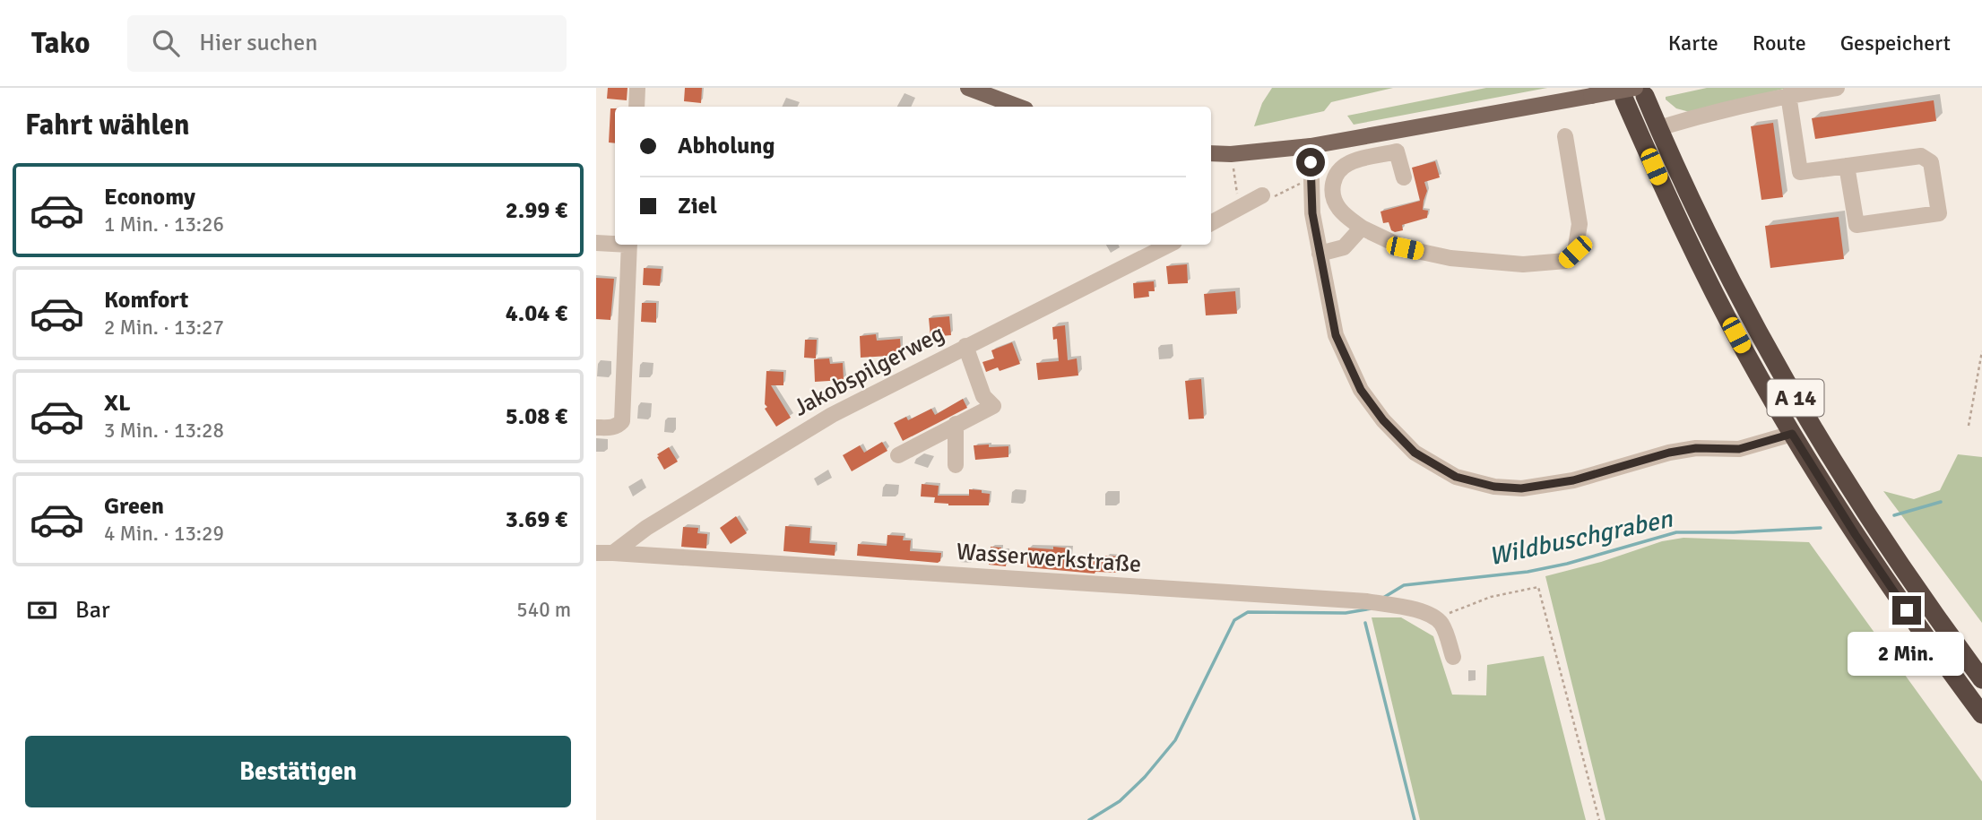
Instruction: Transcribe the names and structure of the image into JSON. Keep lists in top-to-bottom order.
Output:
{
  "streets": {
    "highway": ["A 14"],
    "street": ["Jakobspilgerweg", "Wasserwerkstraße"]
  },
  "crossings": [
    ["Jakobspilgerweg", "Wasserwerkstraße"]
  ],
  "water": ["Wildbuschgraben"],
  "page": {
    "header": "Tako",
    "search": "Hier suchen",
    "nav": ["Karte", "Route", "Gespeichert"],
    "heading": "Fahrt wählen",
    "banner": ["Abholung", "Ziel"],
    "list": [
      {
        "name": "Economy",
        "note": "1 Min. · 13:26",
        "value": "2.99 €"
      },
      {
        "name": "Komfort",
        "note": "2 Min. · 13:27",
        "value": "4.04 €"
      },
      {
        "name": "XL",
        "note": "3 Min. · 13:28",
        "value": "5.08 €"
      },
      {
        "name": "Green",
        "note": "4 Min. · 13:29",
        "value": "3.69 €"
      }
    ],
    "pay": ["Bar", "540 m"],
    "bubble": "2 Min.",
    "buttons": "Bestätigen"
  }
}
